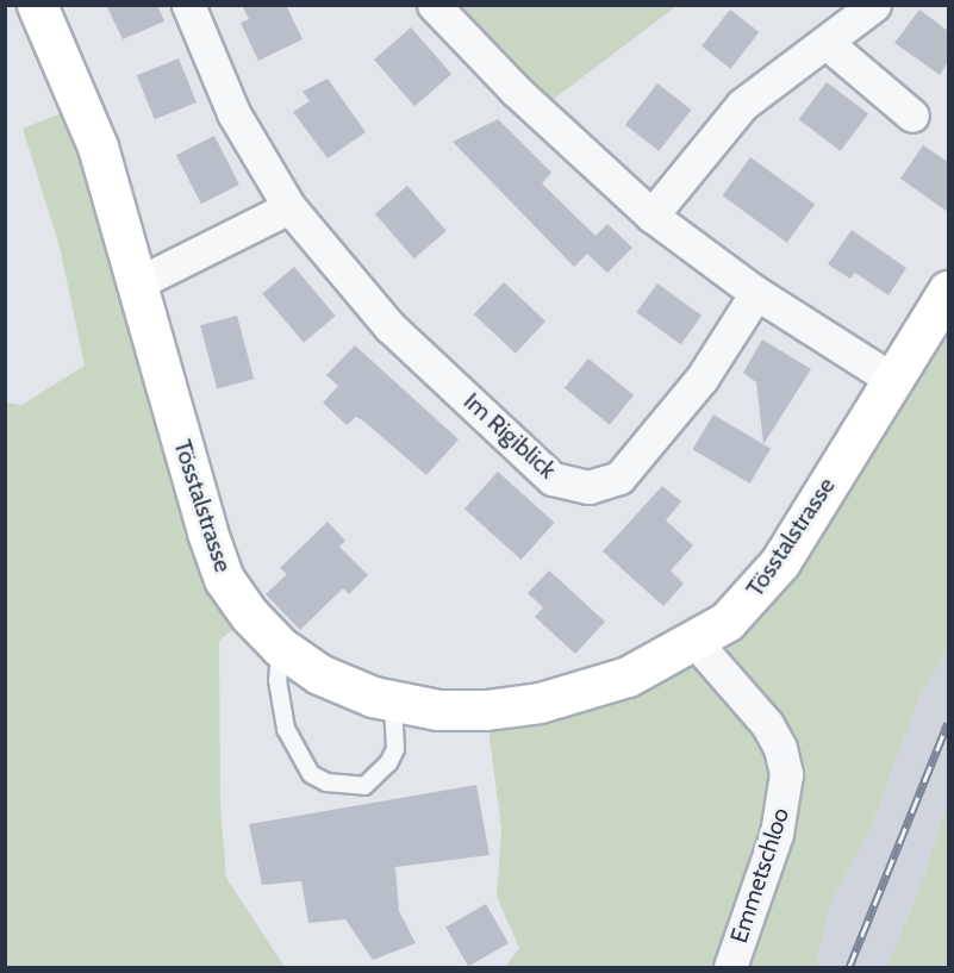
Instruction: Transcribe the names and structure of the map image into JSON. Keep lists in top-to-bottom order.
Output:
{
  "streets": {
    "main road": ["Tösstalstrasse"],
    "street": ["Im Rigiblick", "Emmetschloo"]
  },
  "crossings": [
    ["Tösstalstrasse", "Emmetschloo"]
  ]
}
